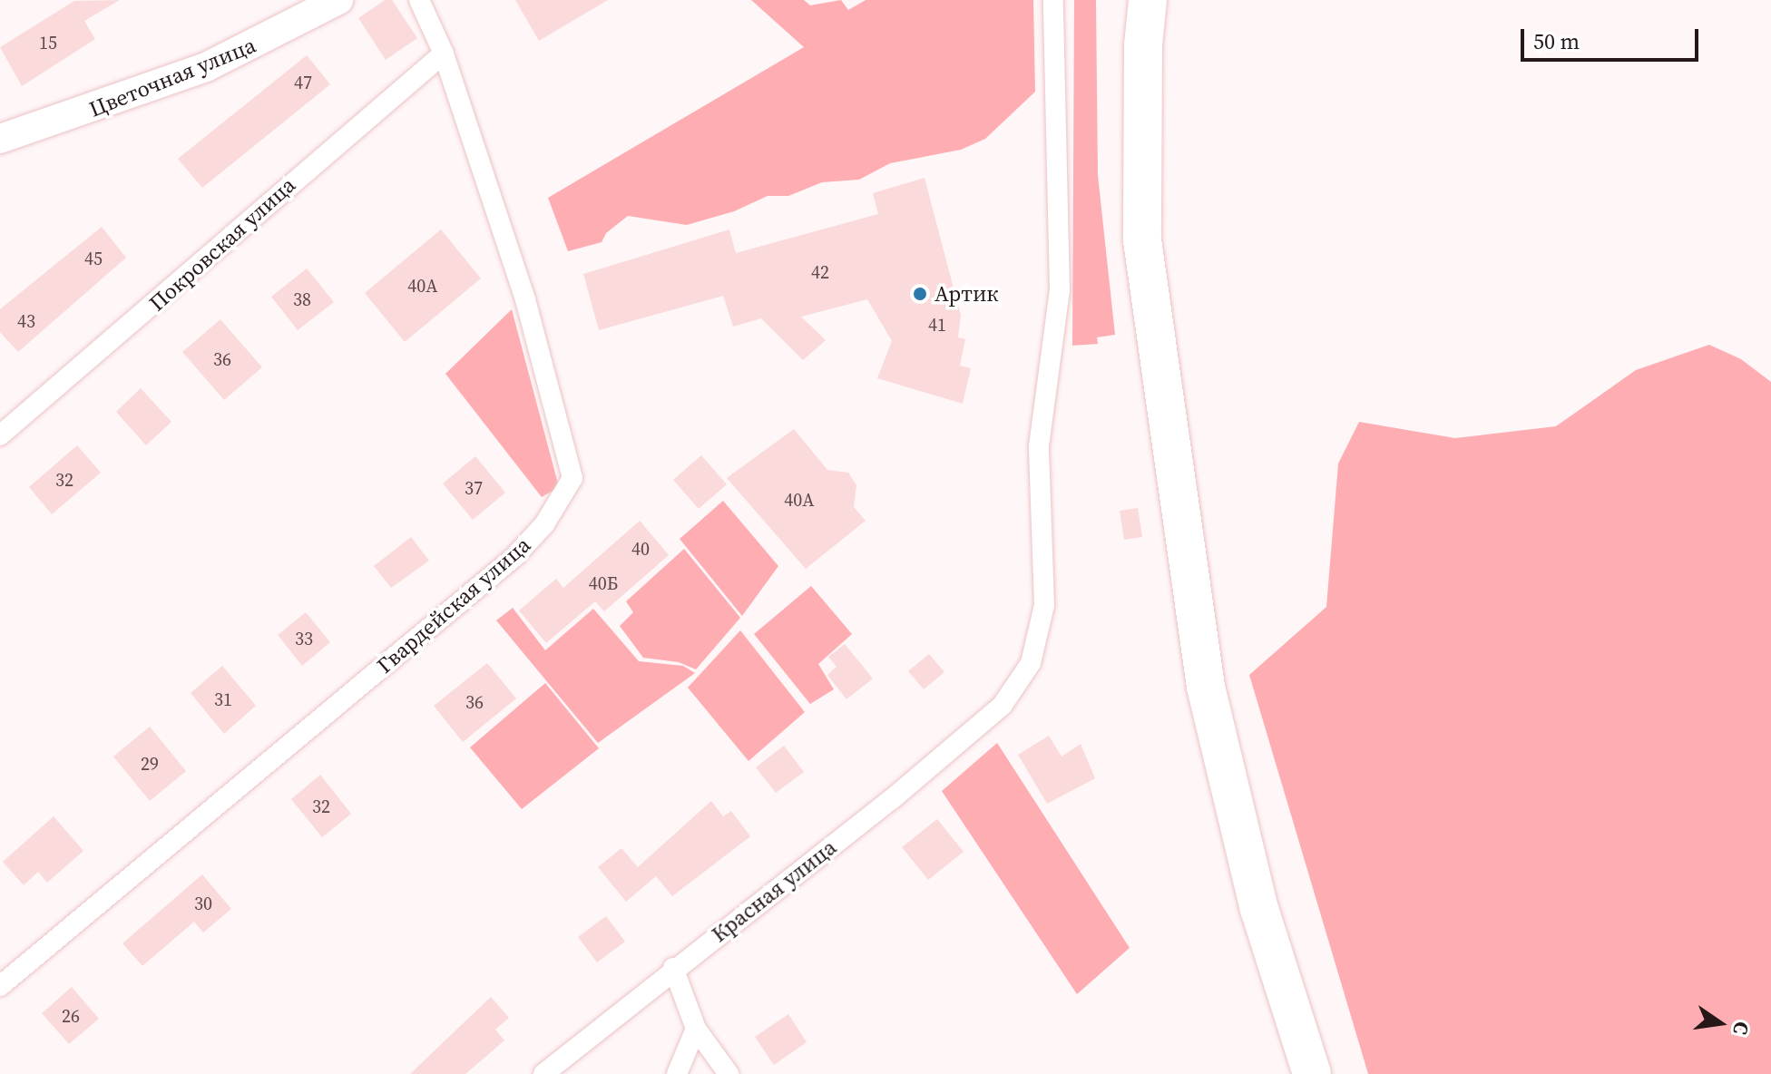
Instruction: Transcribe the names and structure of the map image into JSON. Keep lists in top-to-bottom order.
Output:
{
  "streets": {
    "street": [
      "Цветочная улица",
      "Покровская улица",
      "Гвардейская улица",
      "Красная улица"
    ]
  },
  "crossings": [
    ["Покровская улица", "Гвардейская улица"]
  ],
  "places": ["Артик"],
  "house_numbers": [
    "15",
    "47",
    "45",
    "42",
    "40А",
    "38",
    "43",
    "41",
    "36",
    "32",
    "37",
    "40А",
    "40",
    "40Б",
    "33",
    "31",
    "36",
    "29",
    "32",
    "30",
    "26"
  ],
  "scale_bar": "50 m",
  "north": "right"
}
